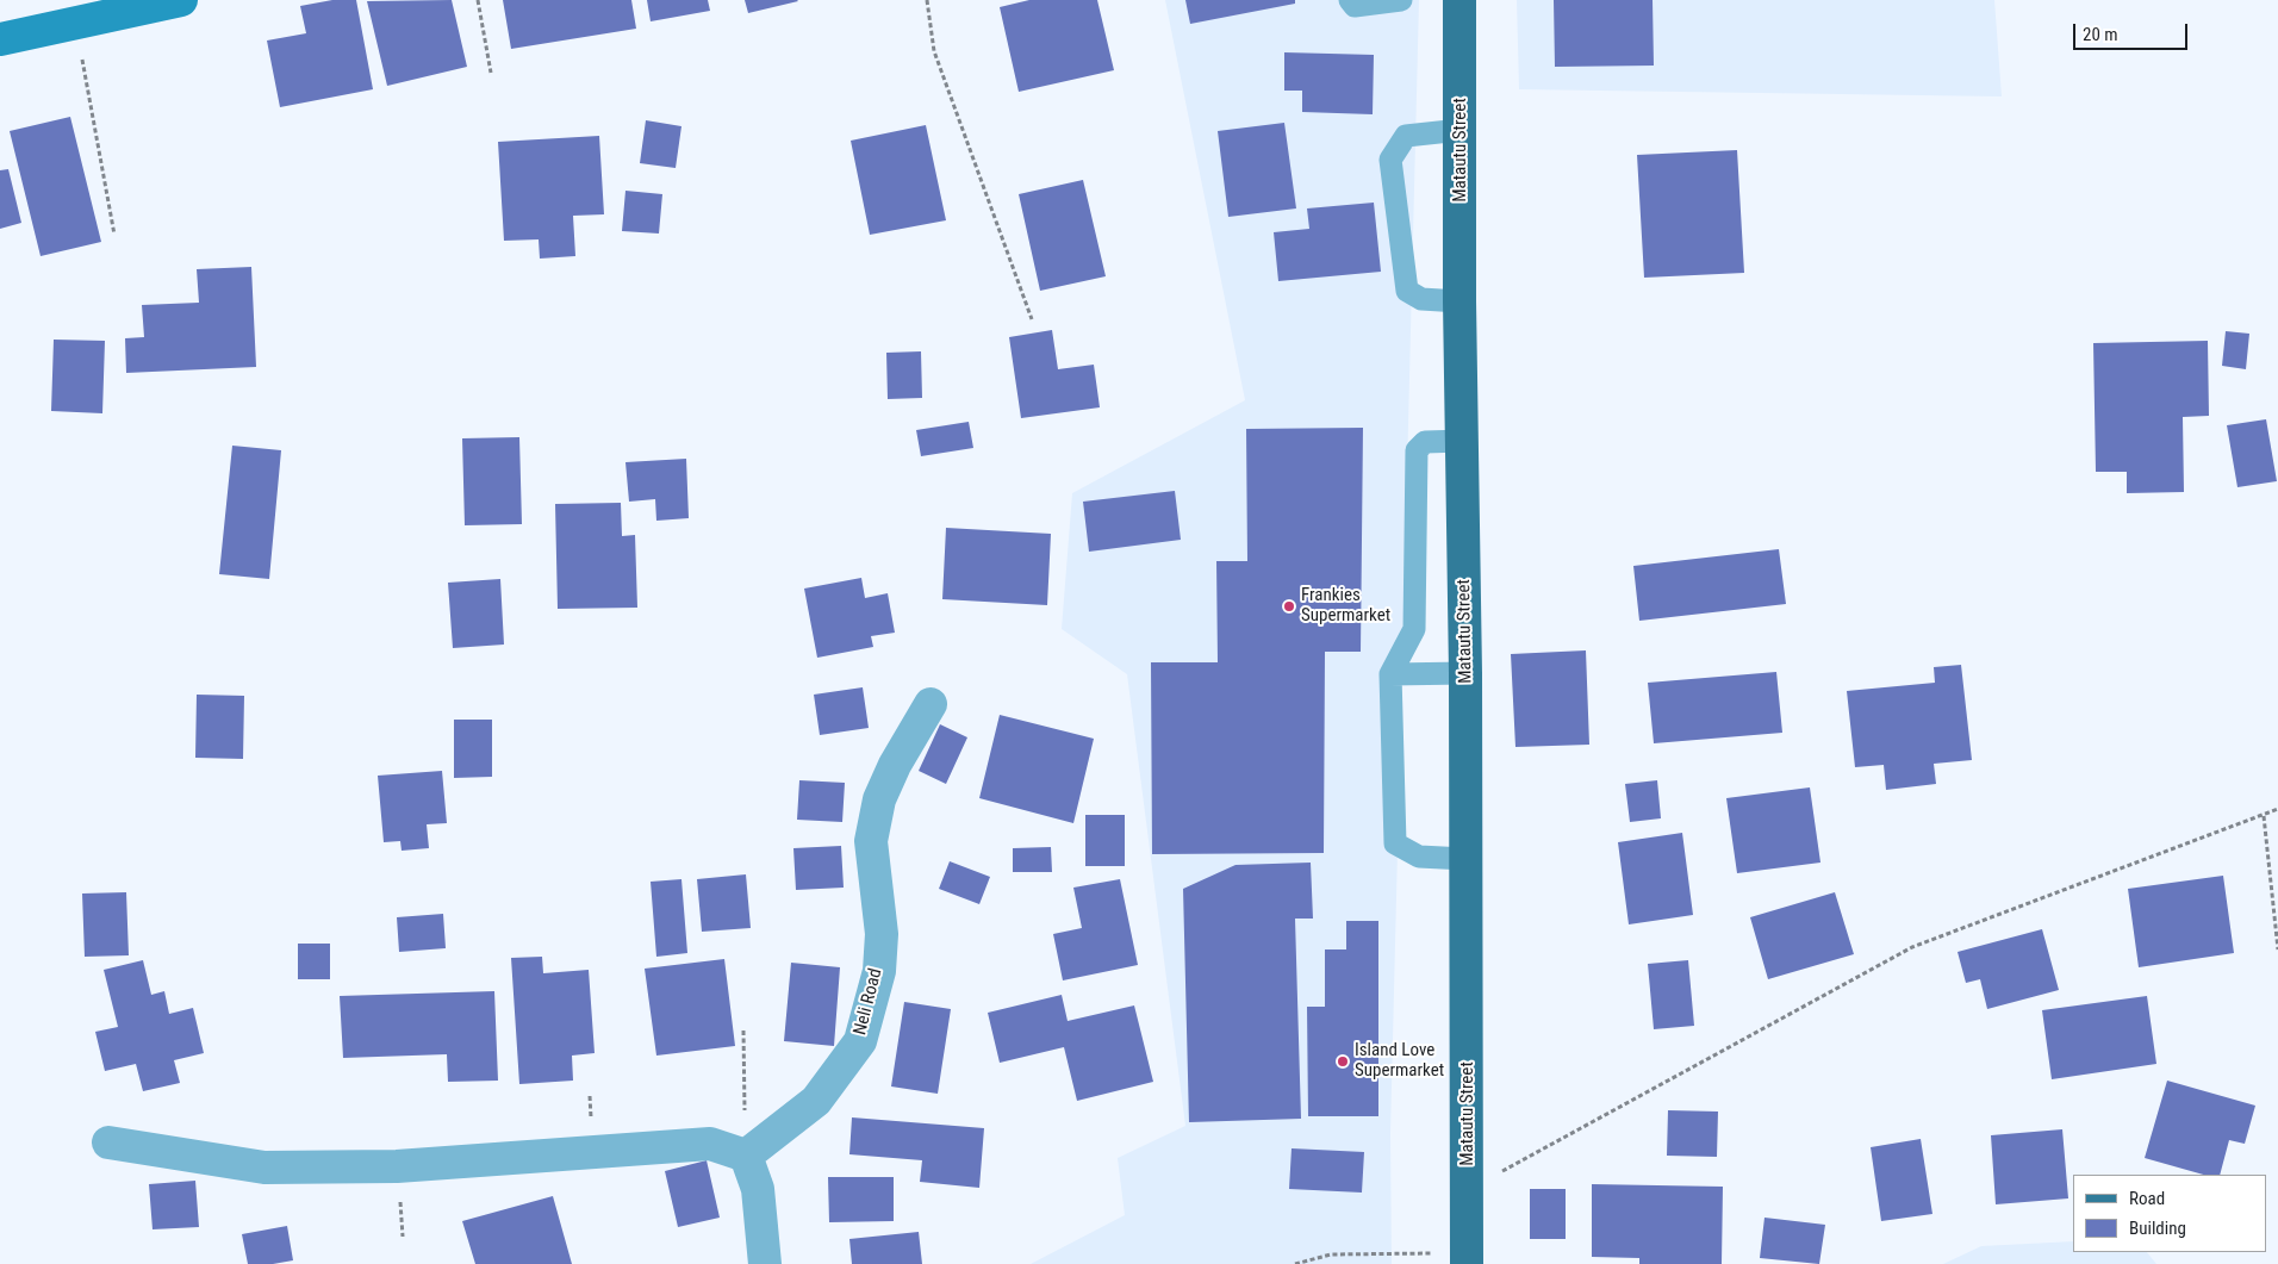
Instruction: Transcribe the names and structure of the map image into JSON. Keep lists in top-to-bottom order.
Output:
{
  "streets": {
    "main road": ["Matautu Street"],
    "street": ["Neli Road"]
  },
  "places": ["Frankies Supermarket", "Island Love Supermarket"],
  "legend": ["Road", "Building"],
  "scale_bar": "20 m"
}
